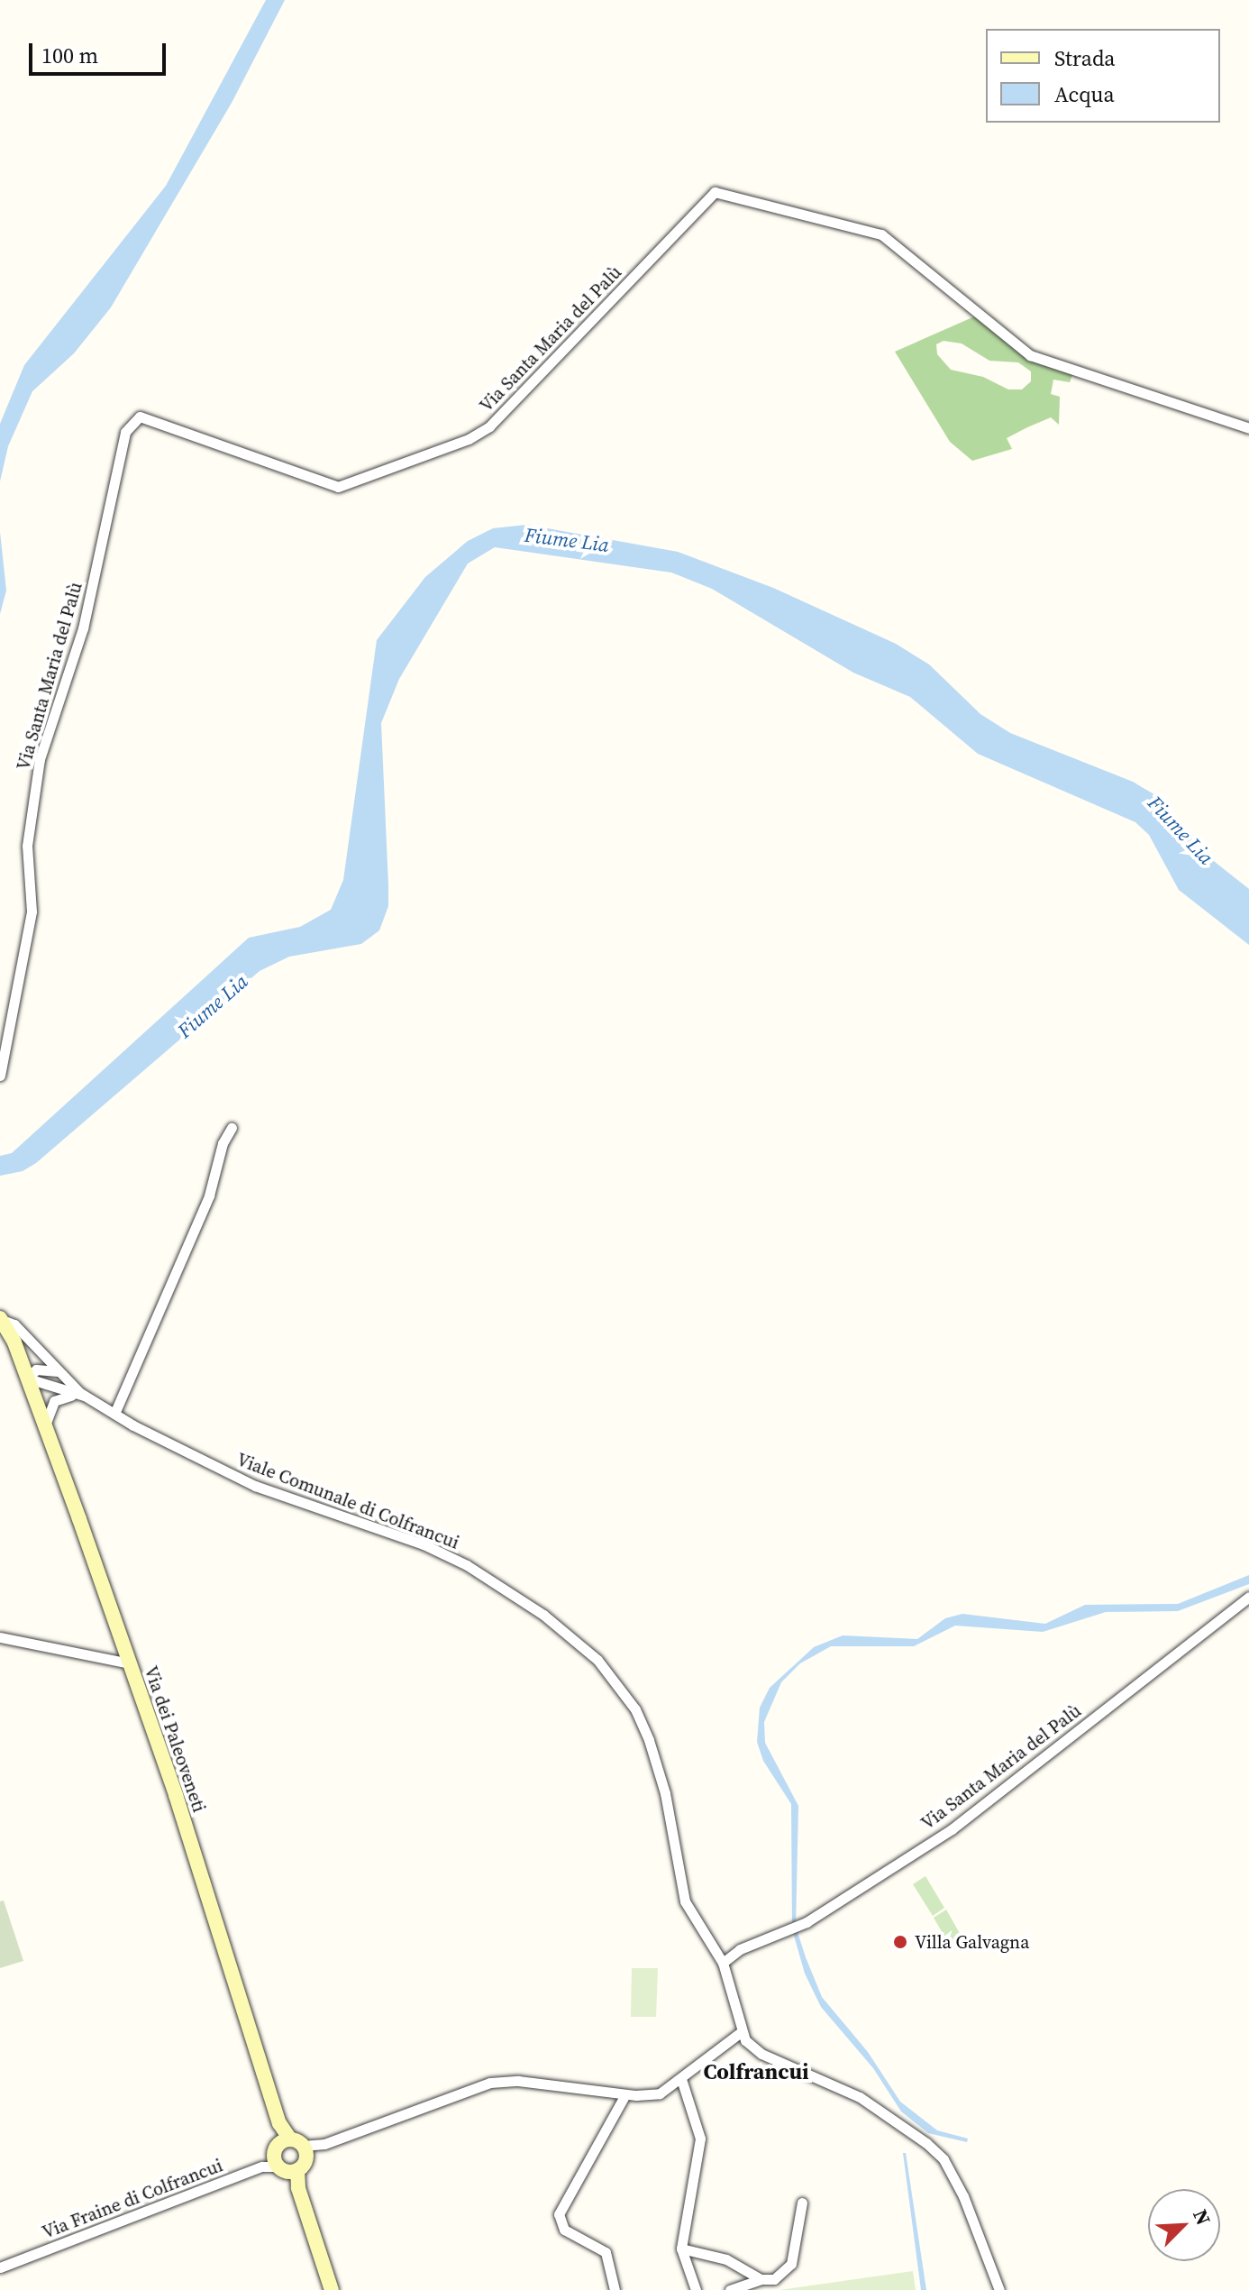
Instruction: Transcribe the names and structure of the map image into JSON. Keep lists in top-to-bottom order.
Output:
{
  "streets": {
    "main road": ["Via dei Paleoveneti"],
    "street": ["Via Santa Maria del Palù", "Viale Comunale di Colfrancui", "Via Fraine di Colfrancui"]
  },
  "crossings": [
    ["Via Santa Maria del Palù", "Viale Comunale di Colfrancui"],
    ["Viale Comunale di Colfrancui", "Via dei Paleoveneti"],
    ["Via dei Paleoveneti", "Via Fraine di Colfrancui"]
  ],
  "districts": ["Colfrancui"],
  "water": ["Fiume Lia"],
  "places": ["Villa Galvagna"],
  "legend": ["Strada", "Acqua"],
  "scale_bar": "100 m",
  "north": "top right"
}
